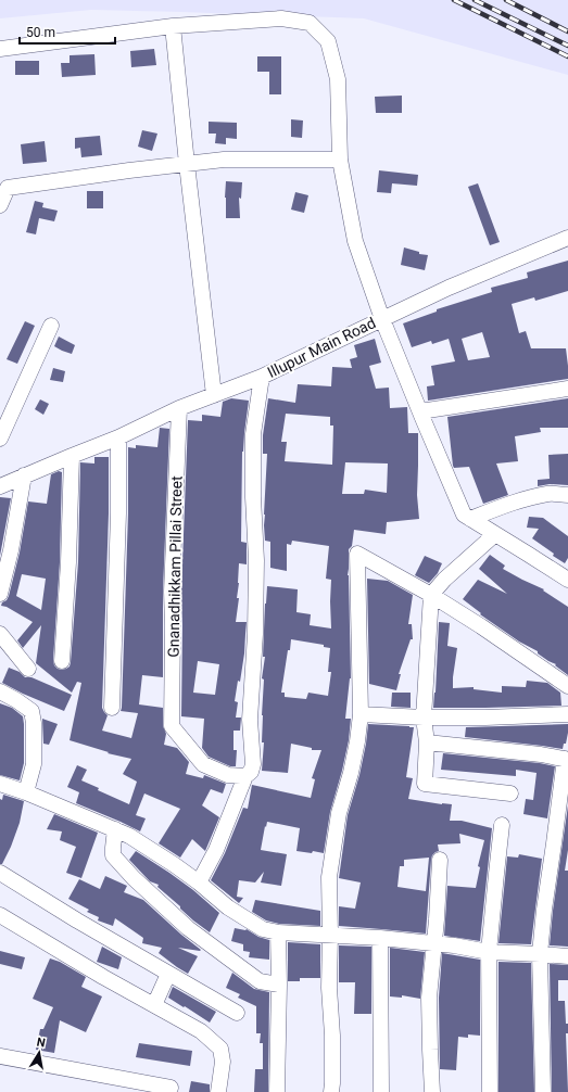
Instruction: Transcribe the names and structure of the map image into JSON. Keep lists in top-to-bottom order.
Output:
{
  "streets": {
    "street": ["Illupur Main Road", "Gnanadhikkam Pillai Street"]
  },
  "crossings": [
    ["Illupur Main Road", "Gnanadhikkam Pillai Street"]
  ],
  "scale_bar": "50 m",
  "north": "top"
}
